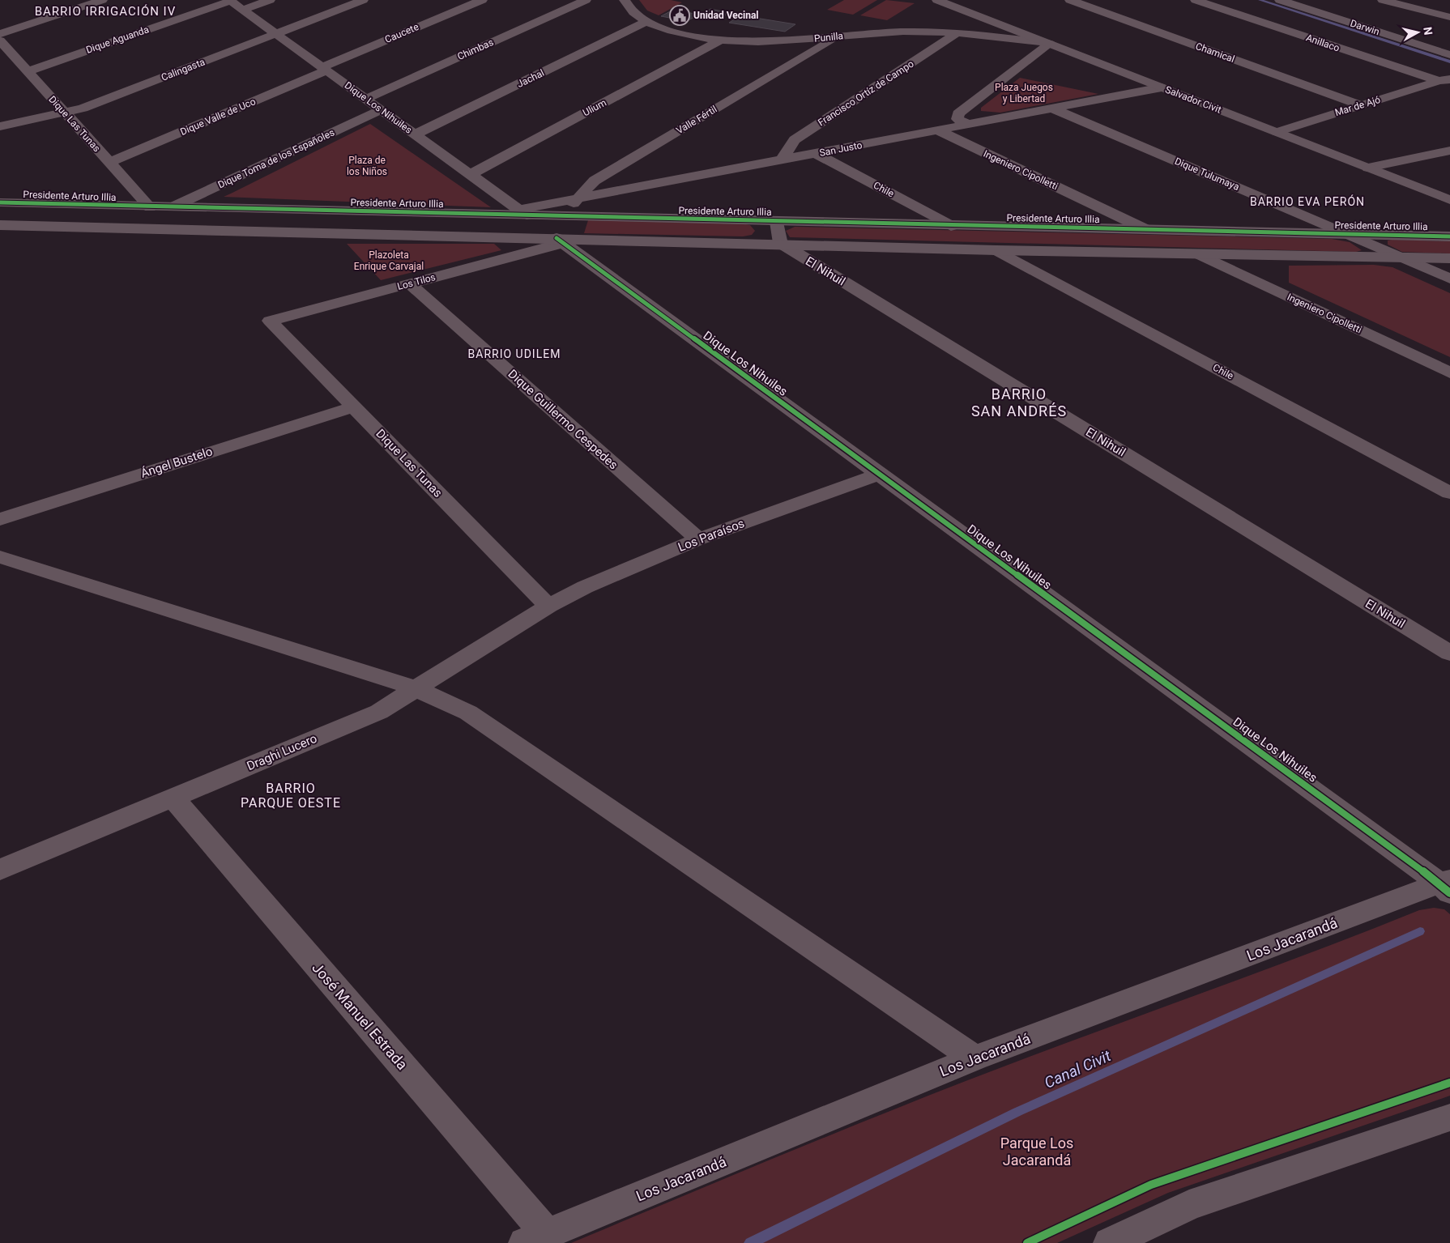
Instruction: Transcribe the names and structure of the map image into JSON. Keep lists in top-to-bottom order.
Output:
{
  "streets": {
    "street": [
      "Darwin",
      "Caucete",
      "Punilla",
      "Dique Aguanda",
      "Anillaco",
      "Chimbas",
      "Chamical",
      "Calingasta",
      "Jachal",
      "Francisco Ortíz de Campo",
      "Salvador Civit",
      "Mar de Ajó",
      "Dique Los Nihuiles",
      "Ulium",
      "Dique Valle de Uco",
      "Valle Fértil",
      "Dique Las Tunas",
      "San Justo",
      "Dique Toma de los Españoles",
      "Ingeniero Cipolletti",
      "Dique Tulumaya",
      "Chile",
      "Presidente Arturo Illia",
      "El Nihuil",
      "Los Tilos",
      "Dique Guillermo Cespedes",
      "Ángel Bustelo",
      "Los Paraísos",
      "Draghi Lucero",
      "Los Jacarandá",
      "José Manuel Estrada"
    ]
  },
  "crossings": [
    ["Caucete", "Dique Los Nihuiles"],
    ["Caucete", "Dique Valle de Uco"],
    ["Punilla", "Jachal"],
    ["Punilla", "Francisco Ortíz de Campo"],
    ["Punilla", "Salvador Civit"],
    ["Punilla", "Ulium"],
    ["Punilla", "Valle Fértil"],
    ["Dique Aguanda", "Dique Los Nihuiles"],
    ["Dique Aguanda", "Dique Las Tunas"],
    ["Anillaco", "Mar de Ajó"],
    ["Chimbas", "Dique Los Nihuiles"],
    ["Chamical", "Mar de Ajó"],
    ["Calingasta", "Dique Los Nihuiles"],
    ["Calingasta", "Dique Las Tunas"],
    ["Jachal", "Dique Los Nihuiles"],
    ["Francisco Ortíz de Campo", "San Justo"],
    ["Salvador Civit", "Mar de Ajó"],
    ["Salvador Civit", "San Justo"],
    ["Dique Los Nihuiles", "Ulium"],
    ["Dique Los Nihuiles", "Dique Valle de Uco"],
    ["Dique Los Nihuiles", "San Justo"],
    ["Dique Los Nihuiles", "Dique Toma de los Españoles"],
    ["Dique Los Nihuiles", "Presidente Arturo Illia"],
    ["Dique Los Nihuiles", "Los Tilos"],
    ["Dique Los Nihuiles", "Los Paraísos"],
    ["Dique Los Nihuiles", "Los Jacarandá"],
    ["Dique Valle de Uco", "Dique Las Tunas"],
    ["Valle Fértil", "San Justo"],
    ["Valle Fértil", "Presidente Arturo Illia"],
    ["Dique Las Tunas", "Presidente Arturo Illia"],
    ["Dique Las Tunas", "Los Tilos"],
    ["Dique Las Tunas", "Ángel Bustelo"],
    ["Dique Las Tunas", "Los Paraísos"],
    ["Dique Las Tunas", "Draghi Lucero"],
    ["San Justo", "Ingeniero Cipolletti"],
    ["San Justo", "Dique Tulumaya"],
    ["San Justo", "Chile"],
    ["San Justo", "Presidente Arturo Illia"],
    ["Dique Toma de los Españoles", "Presidente Arturo Illia"],
    ["Ingeniero Cipolletti", "Presidente Arturo Illia"],
    ["Dique Tulumaya", "Presidente Arturo Illia"],
    ["Chile", "Presidente Arturo Illia"],
    ["Los Tilos", "Dique Guillermo Cespedes"],
    ["Dique Guillermo Cespedes", "Los Paraísos"],
    ["Los Paraísos", "Draghi Lucero"],
    ["Draghi Lucero", "José Manuel Estrada"],
    ["Los Jacarandá", "José Manuel Estrada"]
  ],
  "districts": [
    "BARRIO IRRIGACIÓN IV",
    "BARRIO EVA PERÓN",
    "BARRIO UDILEM",
    "BARRIO SAN ANDRÉS",
    "BARRIO PARQUE OESTE"
  ],
  "water": ["Canal Civit"],
  "parks": [
    "Plaza Juegos y Libertad",
    "Plaza de los Niños",
    "Plazoleta Enrique Carvajal",
    "Parque Los Jacarandá"
  ],
  "places": {
    "public building": ["Unidad Vecinal"]
  },
  "north": "right"
}
